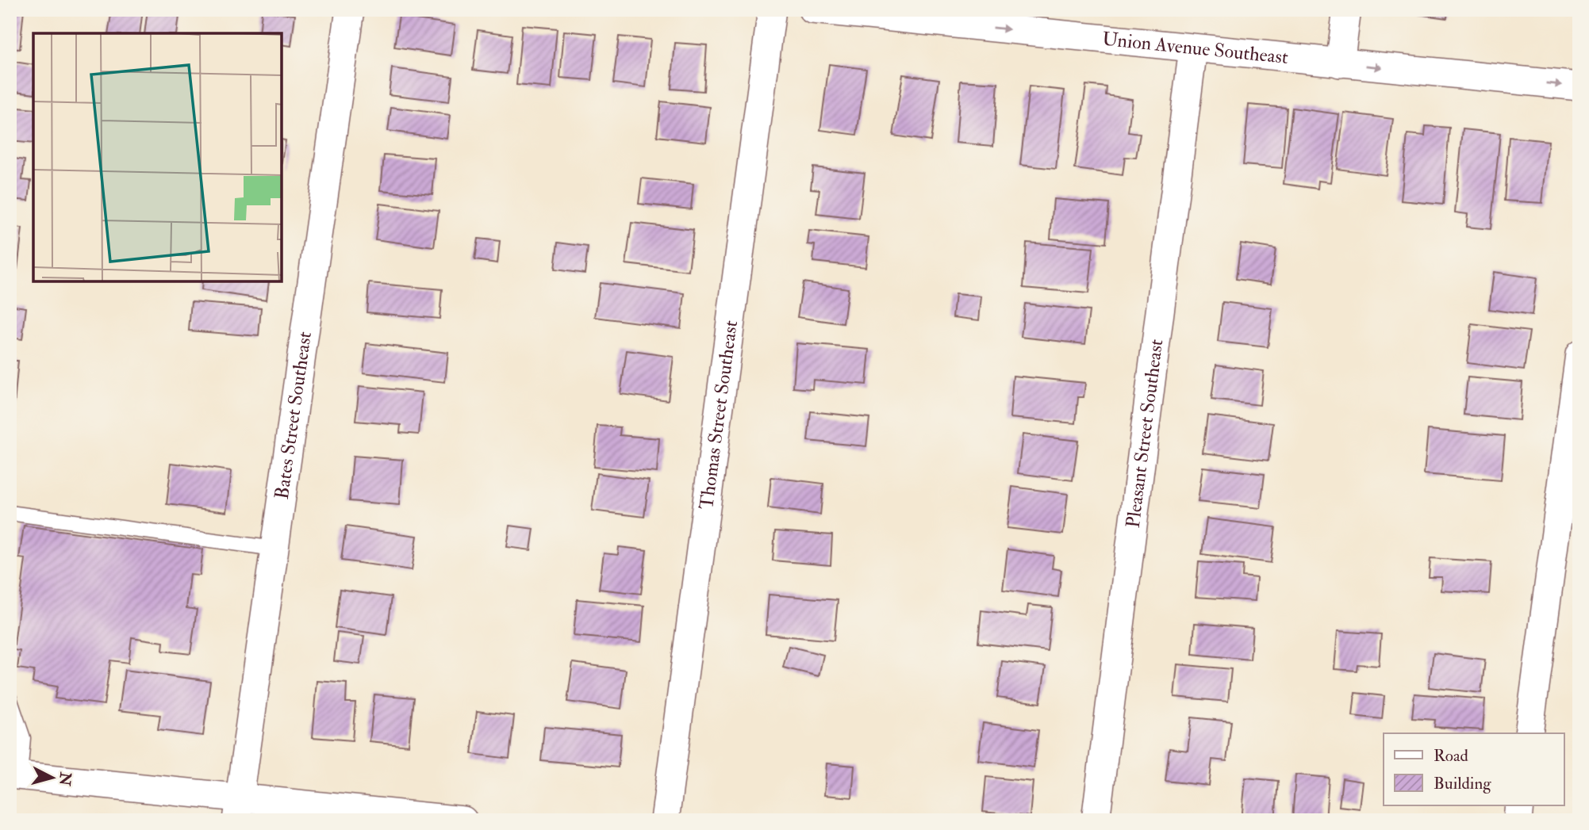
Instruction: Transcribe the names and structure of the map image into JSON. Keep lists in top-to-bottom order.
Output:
{
  "streets": {
    "street": [
      "Union Avenue Southeast",
      "Bates Street Southeast",
      "Thomas Street Southeast",
      "Pleasant Street Southeast"
    ]
  },
  "crossings": [
    ["Union Avenue Southeast", "Pleasant Street Southeast"]
  ],
  "one_way": ["Union Avenue Southeast"],
  "legend": ["Road", "Building"],
  "north": "right"
}
